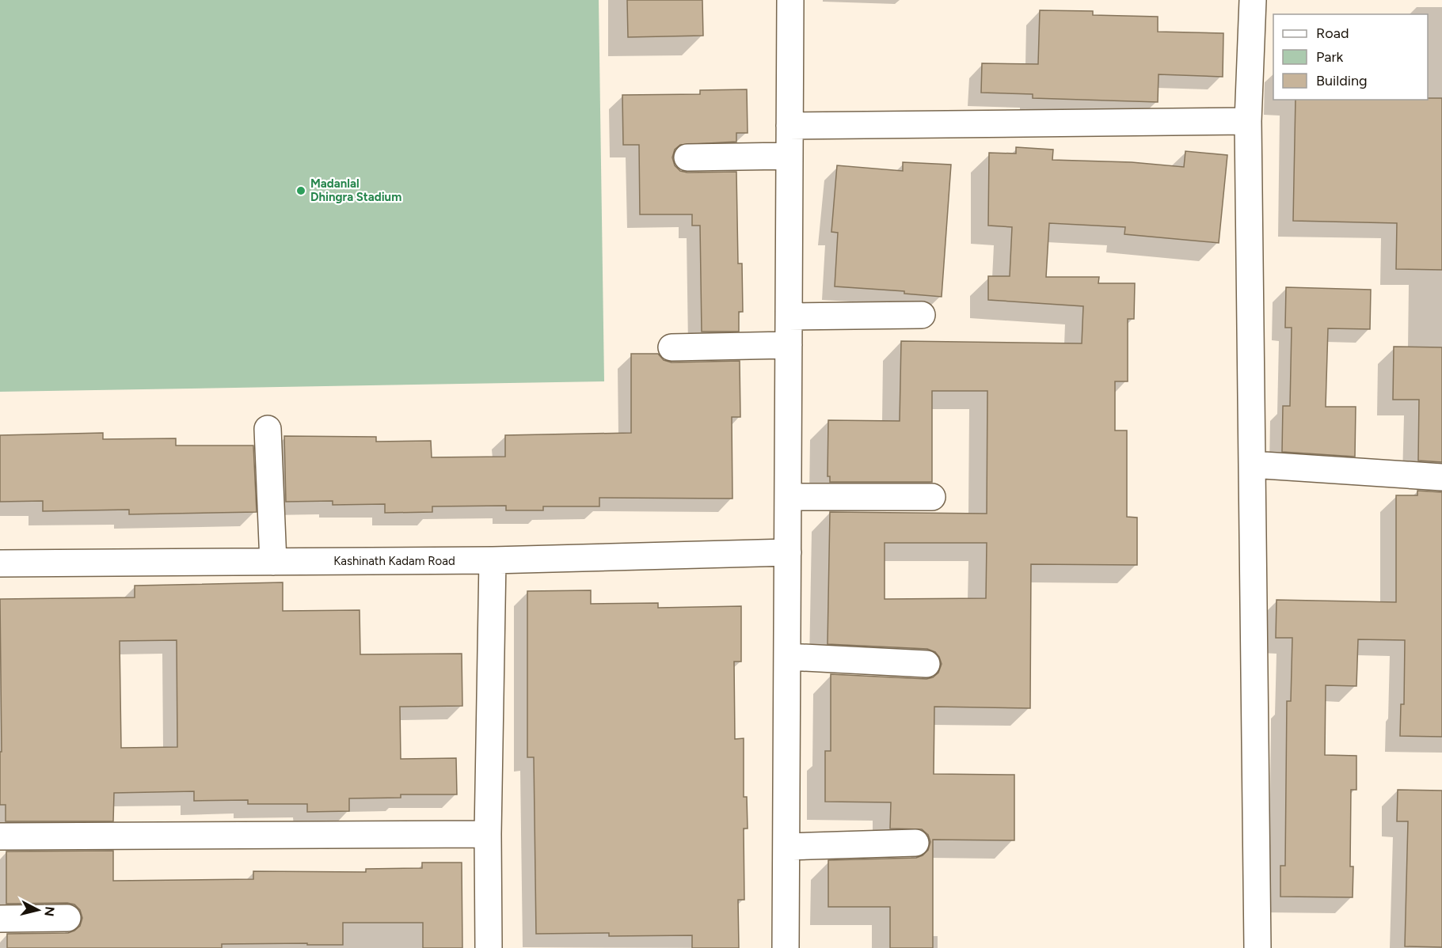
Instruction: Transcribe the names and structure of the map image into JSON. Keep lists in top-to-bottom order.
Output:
{
  "streets": {
    "street": ["Kashinath Kadam Road"]
  },
  "places": ["Madanlal Dhingra Stadium"],
  "legend": ["Road", "Park", "Building"],
  "north": "right"
}
